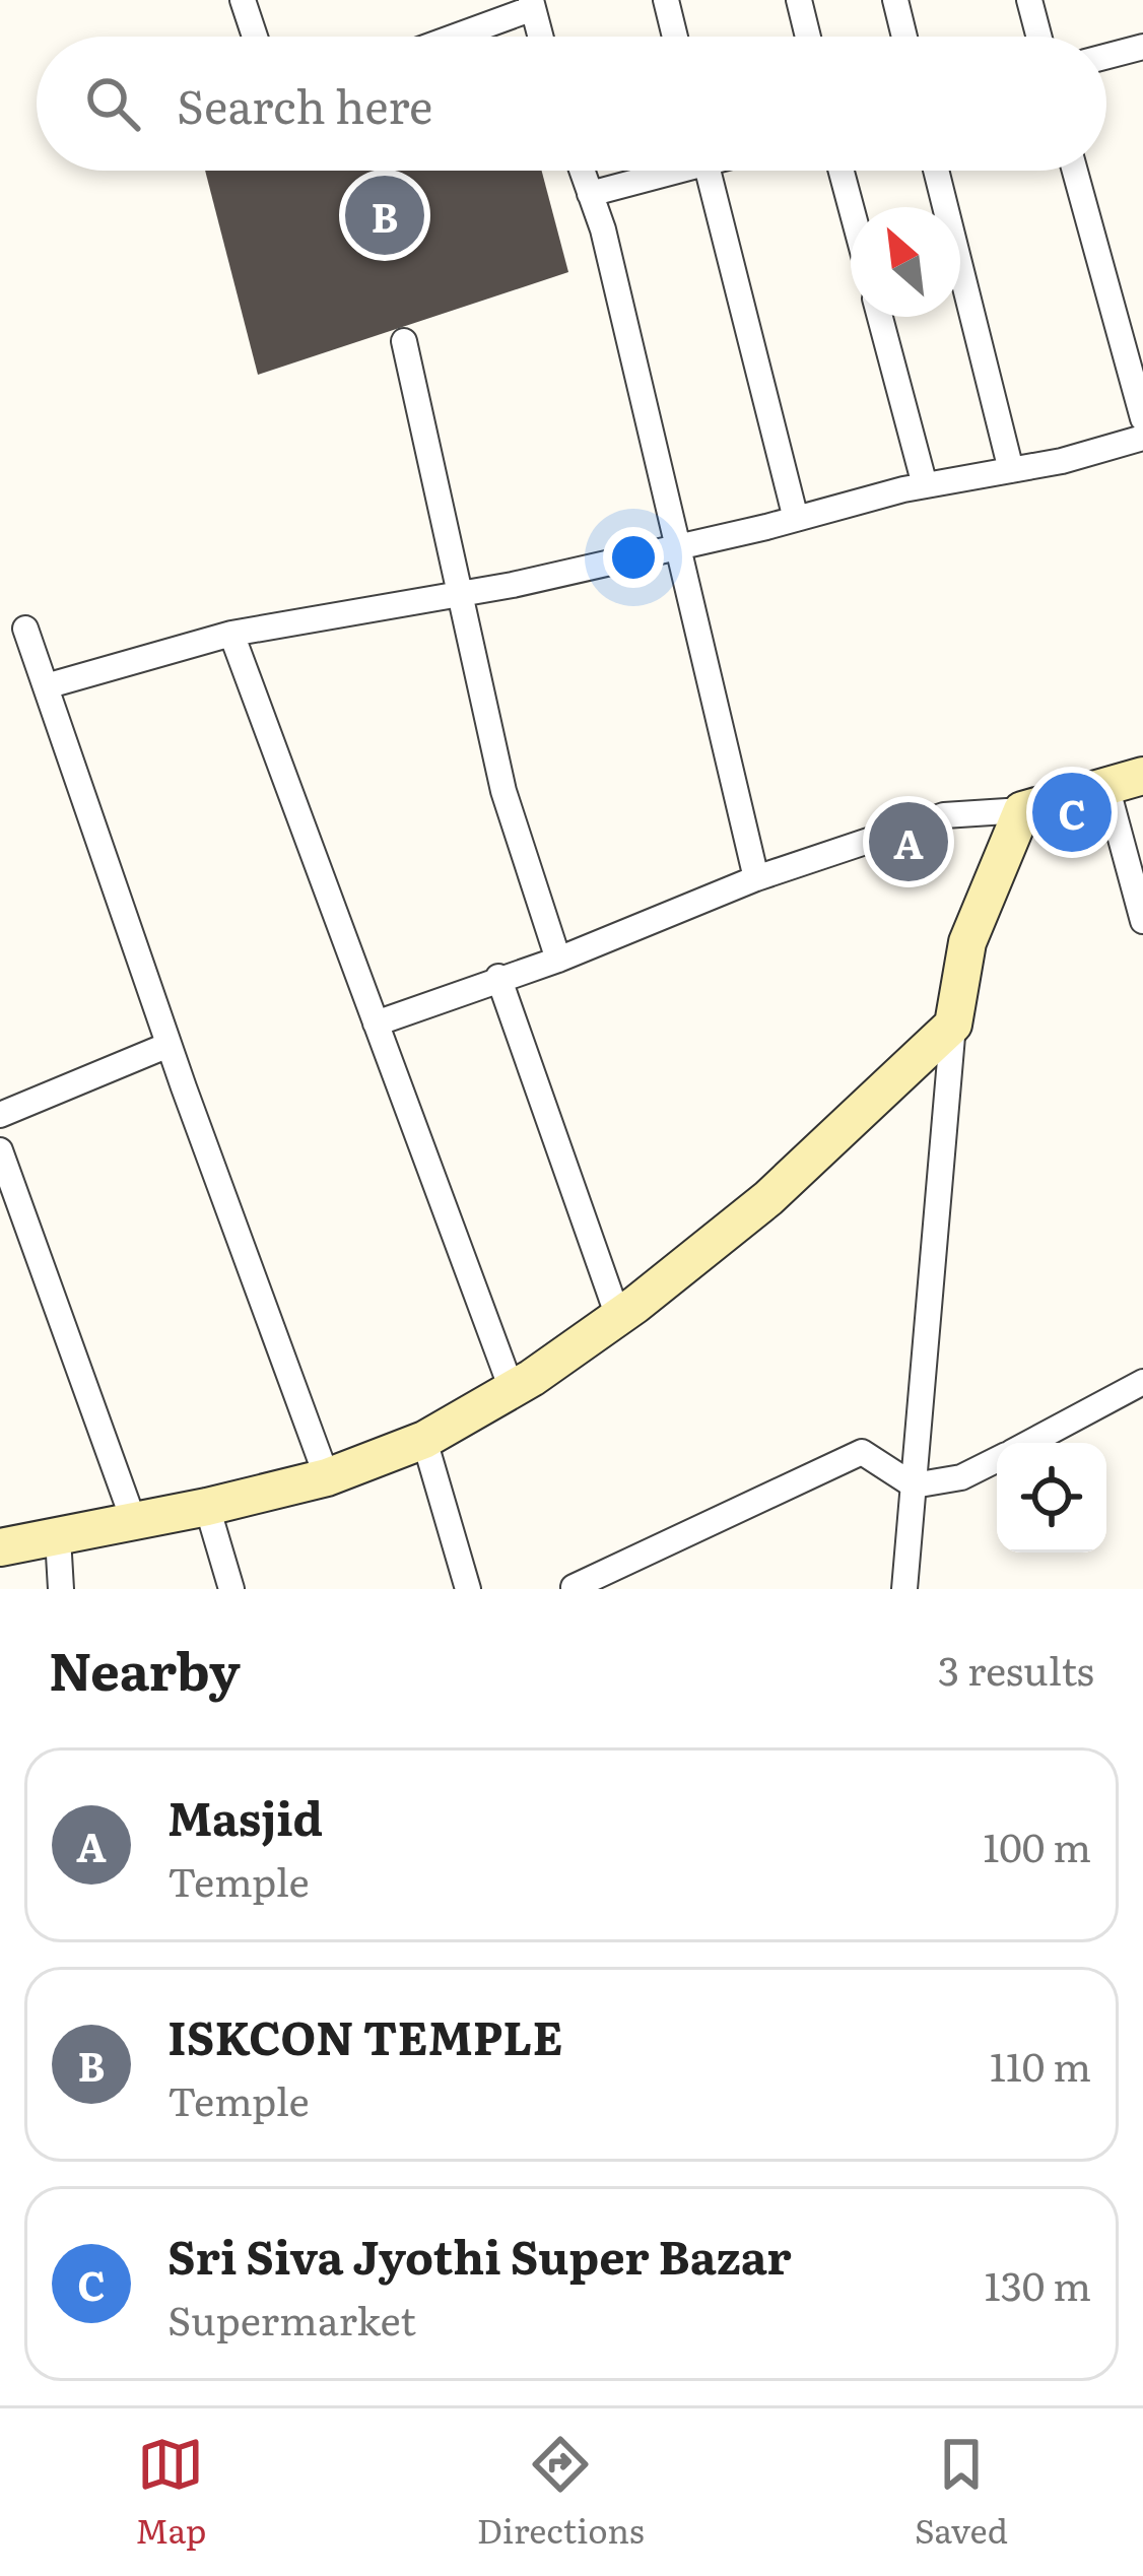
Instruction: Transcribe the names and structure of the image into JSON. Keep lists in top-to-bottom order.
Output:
{
  "north": "top left",
  "page": {
    "search": "Search here",
    "pins": ["B", "C", "A"],
    "heading": ["Nearby", "3 results"],
    "list": [
      {
        "mark": "A",
        "name": "Masjid",
        "note": "Temple",
        "value": "100 m"
      },
      {
        "mark": "B",
        "name": "ISKCON TEMPLE",
        "note": "Temple",
        "value": "110 m"
      },
      {
        "mark": "C",
        "name": "Sri Siva Jyothi Super Bazar",
        "note": "Supermarket",
        "value": "130 m"
      }
    ],
    "nav": ["Map", "Directions", "Saved"]
  }
}
